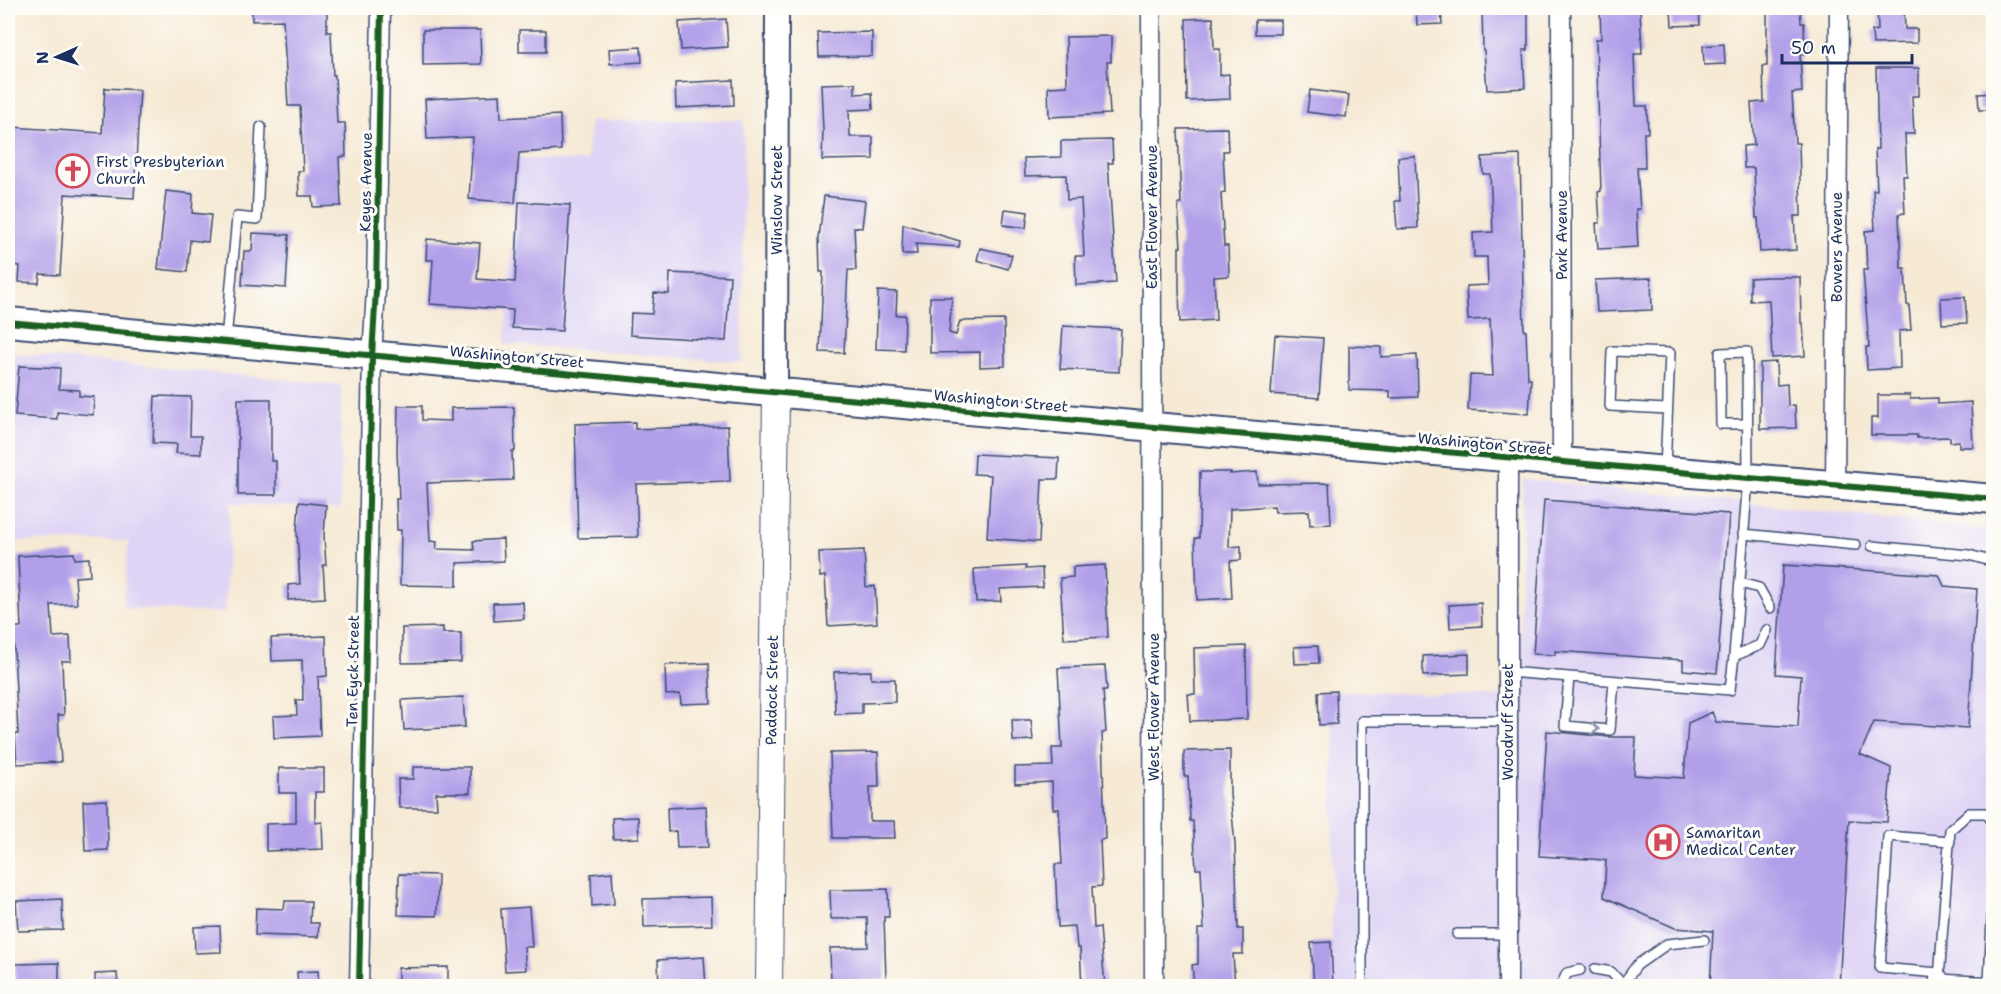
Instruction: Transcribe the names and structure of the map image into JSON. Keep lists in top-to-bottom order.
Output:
{
  "streets": {
    "main road": ["Washington Street", "Paddock Street"],
    "street": [
      "Keyes Avenue",
      "Winslow Street",
      "East Flower Avenue",
      "Park Avenue",
      "Bowers Avenue",
      "Ten Eyck Street",
      "West Flower Avenue",
      "Woodruff Street"
    ]
  },
  "crossings": [
    ["Keyes Avenue", "Washington Street"],
    ["Keyes Avenue", "Ten Eyck Street"],
    ["Winslow Street", "Washington Street"],
    ["Winslow Street", "Paddock Street"],
    ["East Flower Avenue", "Washington Street"],
    ["East Flower Avenue", "West Flower Avenue"],
    ["Park Avenue", "Washington Street"],
    ["Bowers Avenue", "Washington Street"],
    ["Washington Street", "Ten Eyck Street"],
    ["Washington Street", "Paddock Street"],
    ["Washington Street", "West Flower Avenue"],
    ["Washington Street", "Woodruff Street"]
  ],
  "places": {
    "church": ["First Presbyterian Church"],
    "hospital": ["Samaritan Medical Center"]
  },
  "scale_bar": "50 m",
  "north": "left"
}
